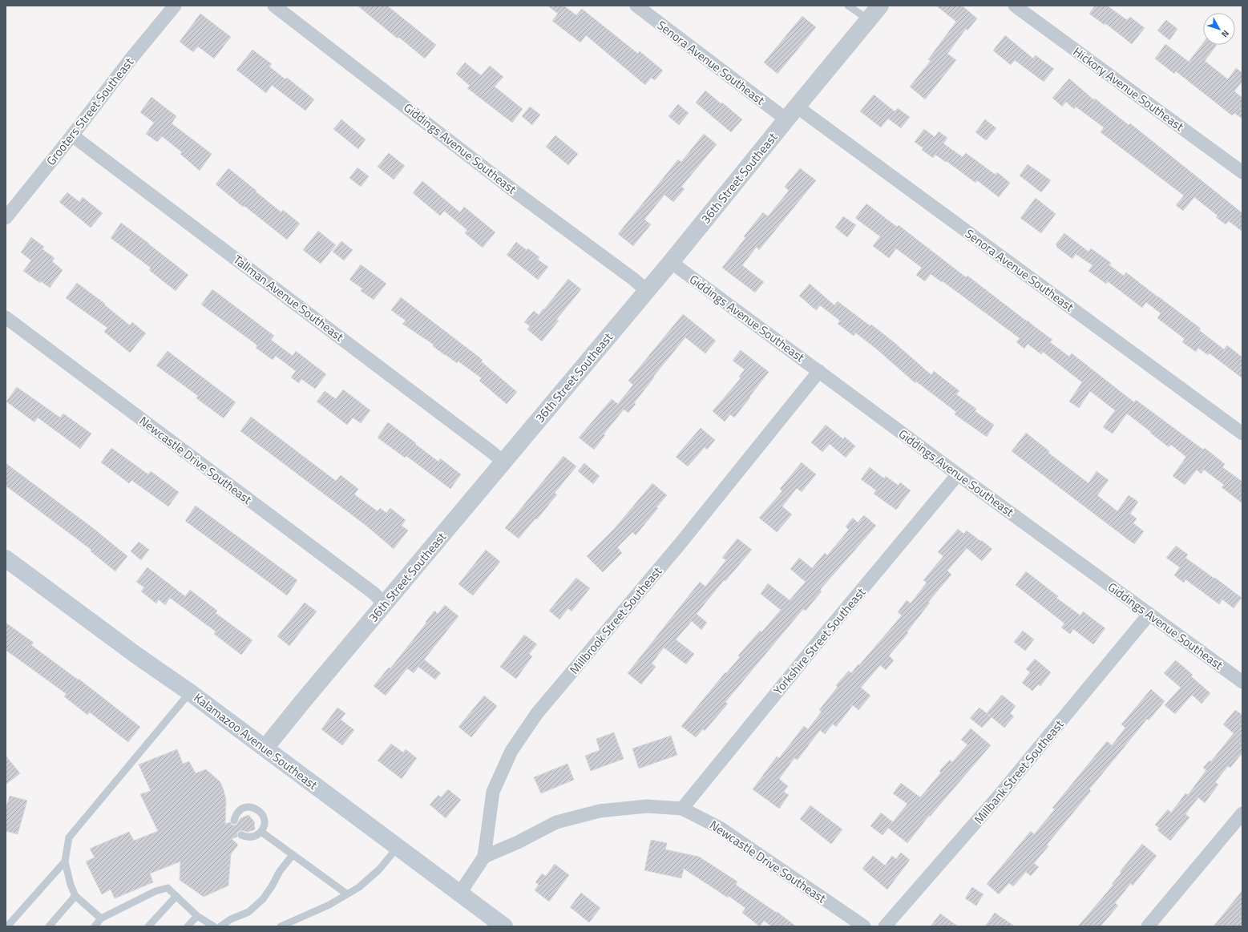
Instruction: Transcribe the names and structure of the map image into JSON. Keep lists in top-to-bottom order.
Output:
{
  "streets": {
    "main road": ["Kalamazoo Avenue Southeast"],
    "street": [
      "Senora Avenue Southeast",
      "Hickory Avenue Southeast",
      "Grooters Street Southeast",
      "Giddings Avenue Southeast",
      "36th Street Southeast",
      "Tallman Avenue Southeast",
      "Newcastle Drive Southeast",
      "Millbrook Street Southeast",
      "Yorkshire Street Southeast",
      "Millbank Street Southeast"
    ]
  },
  "crossings": [
    ["Senora Avenue Southeast", "36th Street Southeast"],
    ["Grooters Street Southeast", "Tallman Avenue Southeast"],
    ["Giddings Avenue Southeast", "36th Street Southeast"],
    ["Giddings Avenue Southeast", "Millbrook Street Southeast"],
    ["Giddings Avenue Southeast", "Yorkshire Street Southeast"],
    ["Giddings Avenue Southeast", "Millbank Street Southeast"],
    ["36th Street Southeast", "Tallman Avenue Southeast"],
    ["36th Street Southeast", "Newcastle Drive Southeast"],
    ["36th Street Southeast", "Kalamazoo Avenue Southeast"],
    ["Newcastle Drive Southeast", "Millbrook Street Southeast"],
    ["Newcastle Drive Southeast", "Yorkshire Street Southeast"],
    ["Millbrook Street Southeast", "Kalamazoo Avenue Southeast"]
  ],
  "north": "bottom right"
}
